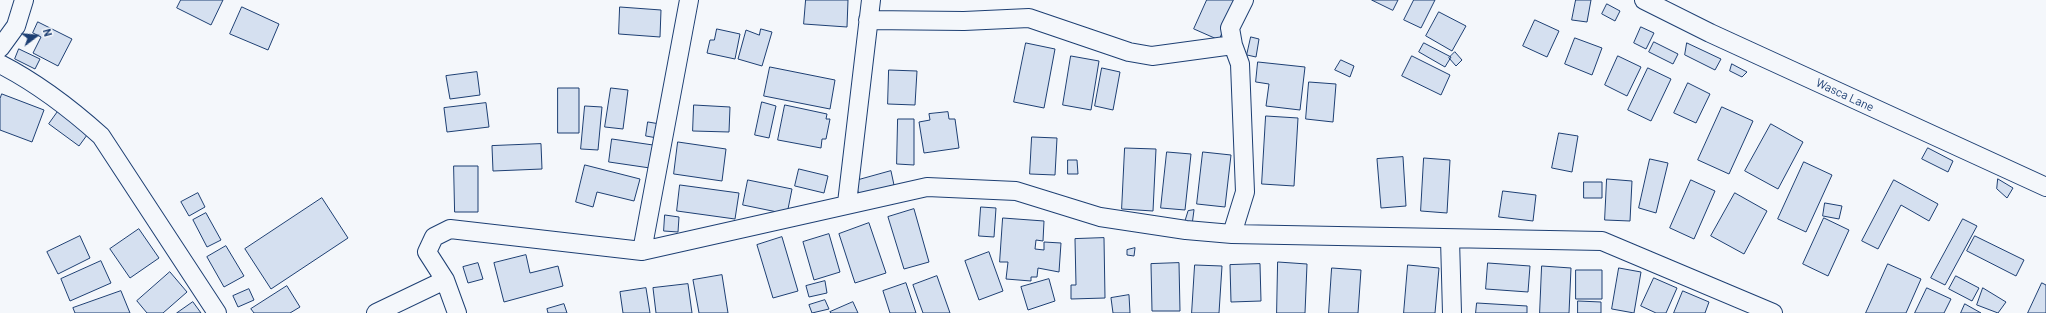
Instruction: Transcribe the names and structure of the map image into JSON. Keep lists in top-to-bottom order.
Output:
{
  "streets": {
    "street": ["Wasca Lane"]
  },
  "north": "right"
}
